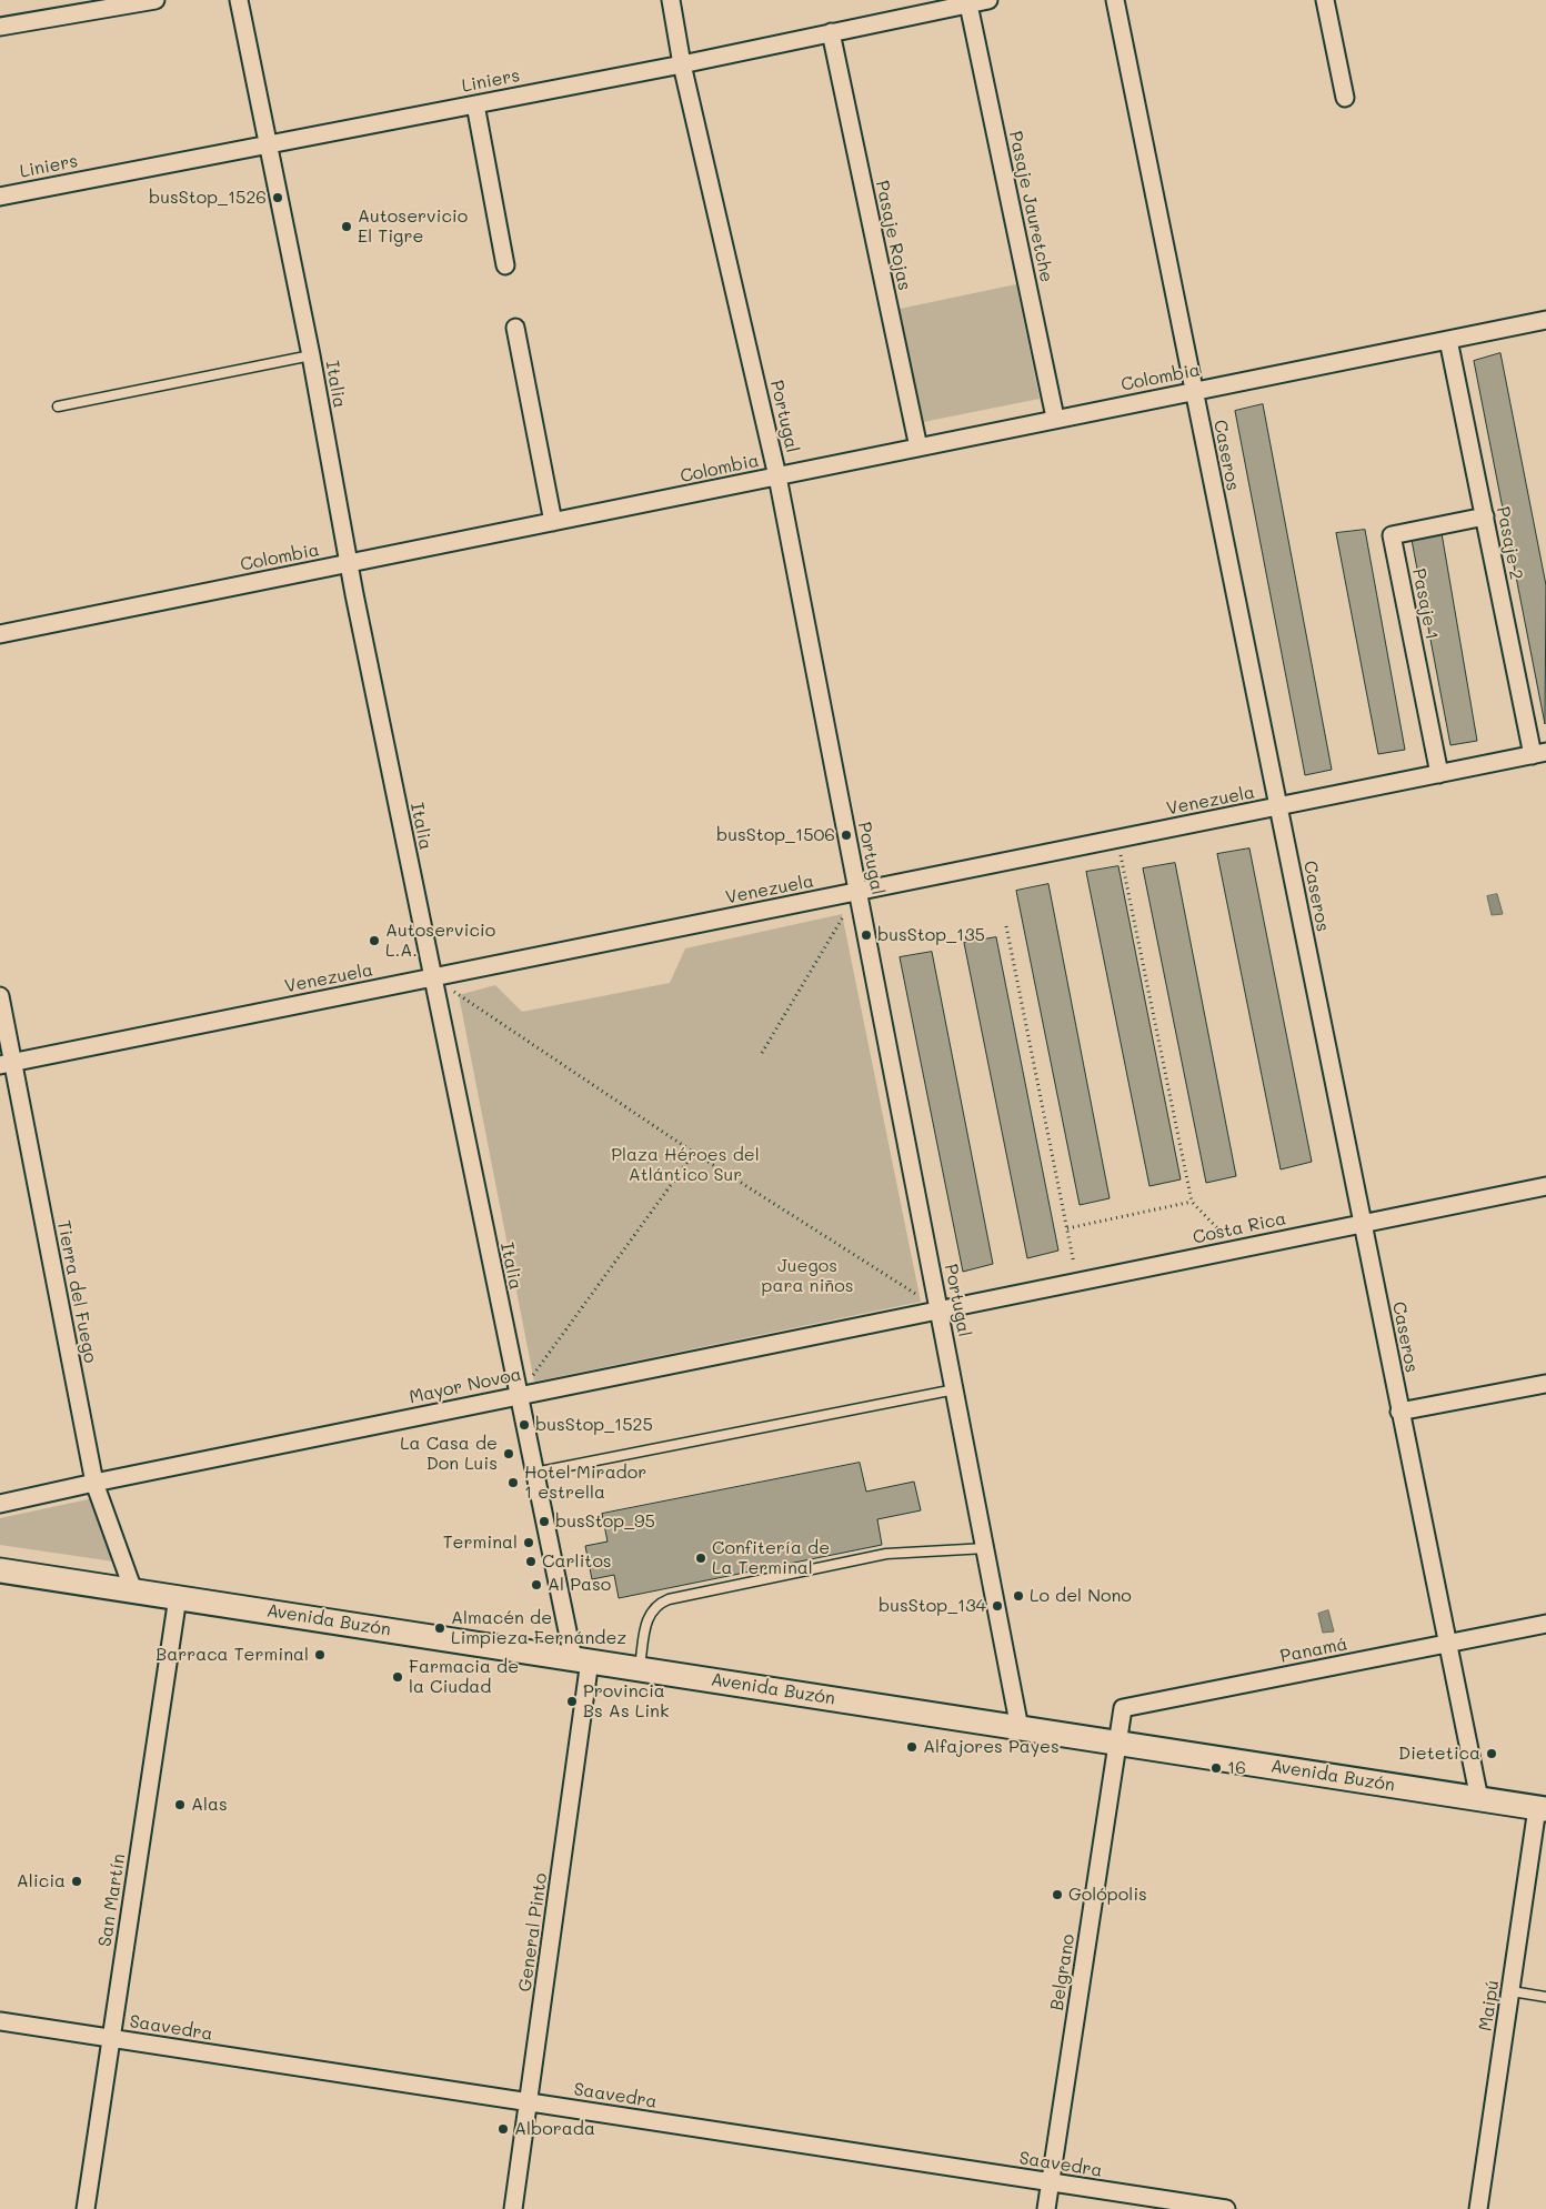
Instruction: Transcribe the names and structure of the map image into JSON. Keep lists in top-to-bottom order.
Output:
{
  "streets": {
    "main road": ["Avenida Buzón"],
    "street": [
      "Liniers",
      "Pasaje Jauretche",
      "Pasaje Rojas",
      "Colombia",
      "Italia",
      "Portugal",
      "Caseros",
      "Pasaje 2",
      "Pasaje 1",
      "Venezuela",
      "Costa Rica",
      "Tierra del Fuego",
      "Mayor Novoa",
      "Panamá",
      "San Martín",
      "General Pinto",
      "Belgrano",
      "Maipú",
      "Saavedra"
    ]
  },
  "crossings": [
    ["Liniers", "Pasaje Jauretche"],
    ["Liniers", "Pasaje Rojas"],
    ["Liniers", "Italia"],
    ["Liniers", "Portugal"],
    ["Pasaje Jauretche", "Colombia"],
    ["Pasaje Rojas", "Colombia"],
    ["Colombia", "Italia"],
    ["Colombia", "Portugal"],
    ["Colombia", "Caseros"],
    ["Colombia", "Pasaje 2"],
    ["Italia", "Venezuela"],
    ["Italia", "Mayor Novoa"],
    ["Italia", "Avenida Buzón"],
    ["Italia", "General Pinto"],
    ["Portugal", "Venezuela"],
    ["Portugal", "Costa Rica"],
    ["Portugal", "Mayor Novoa"],
    ["Portugal", "Avenida Buzón"],
    ["Caseros", "Venezuela"],
    ["Caseros", "Costa Rica"],
    ["Caseros", "Avenida Buzón"],
    ["Caseros", "Panamá"],
    ["Pasaje 2", "Pasaje 1"],
    ["Pasaje 2", "Venezuela"],
    ["Pasaje 1", "Venezuela"],
    ["Venezuela", "Tierra del Fuego"],
    ["Costa Rica", "Mayor Novoa"],
    ["Tierra del Fuego", "Mayor Novoa"],
    ["Tierra del Fuego", "Avenida Buzón"],
    ["Avenida Buzón", "Panamá"],
    ["Avenida Buzón", "San Martín"],
    ["Avenida Buzón", "General Pinto"],
    ["Avenida Buzón", "Belgrano"],
    ["Avenida Buzón", "Maipú"],
    ["Panamá", "Belgrano"],
    ["San Martín", "Saavedra"],
    ["General Pinto", "Saavedra"],
    ["Belgrano", "Saavedra"]
  ],
  "parks": ["Plaza Héroes del Atlántico Sur", "Juegos para niños"],
  "places": [
    "busStop_1526",
    "Autoservicio El Tigre",
    "busStop_1506",
    "busStop_135",
    "Autoservicio L.A.",
    "busStop_1525",
    "La Casa de Don Luis",
    "Hotel Mirador 1 estrella",
    "busStop_95",
    "Terminal",
    "Confitería de La Terminal",
    "Carlitos",
    "Al Paso",
    "Lo del Nono",
    "busStop_134",
    "Almacén de Limpieza Fernández",
    "Barraca Terminal",
    "Farmacia de la Ciudad",
    "Provincia Bs As Link",
    "Alfajores Payes",
    "Dietetica",
    "16",
    "Alas",
    "Alicia",
    "Golópolis",
    "Alborada"
  ]
}
